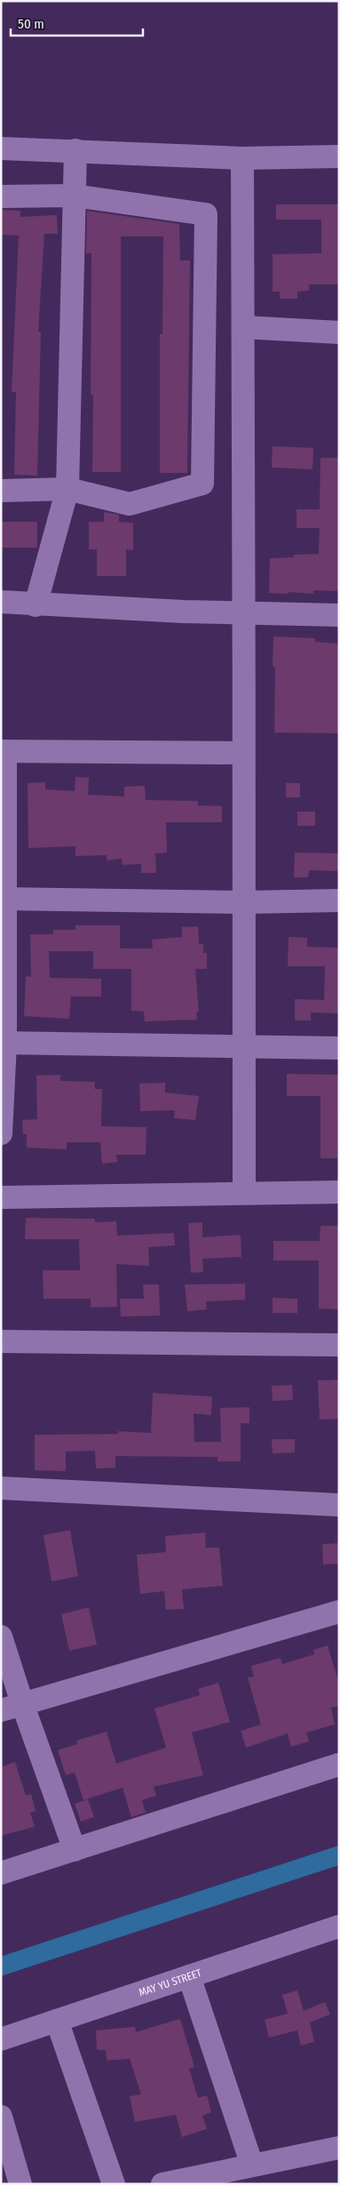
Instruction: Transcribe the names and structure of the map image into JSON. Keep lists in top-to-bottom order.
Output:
{
  "streets": {
    "street": ["MAY YU STREET"]
  },
  "scale_bar": "50 m"
}
